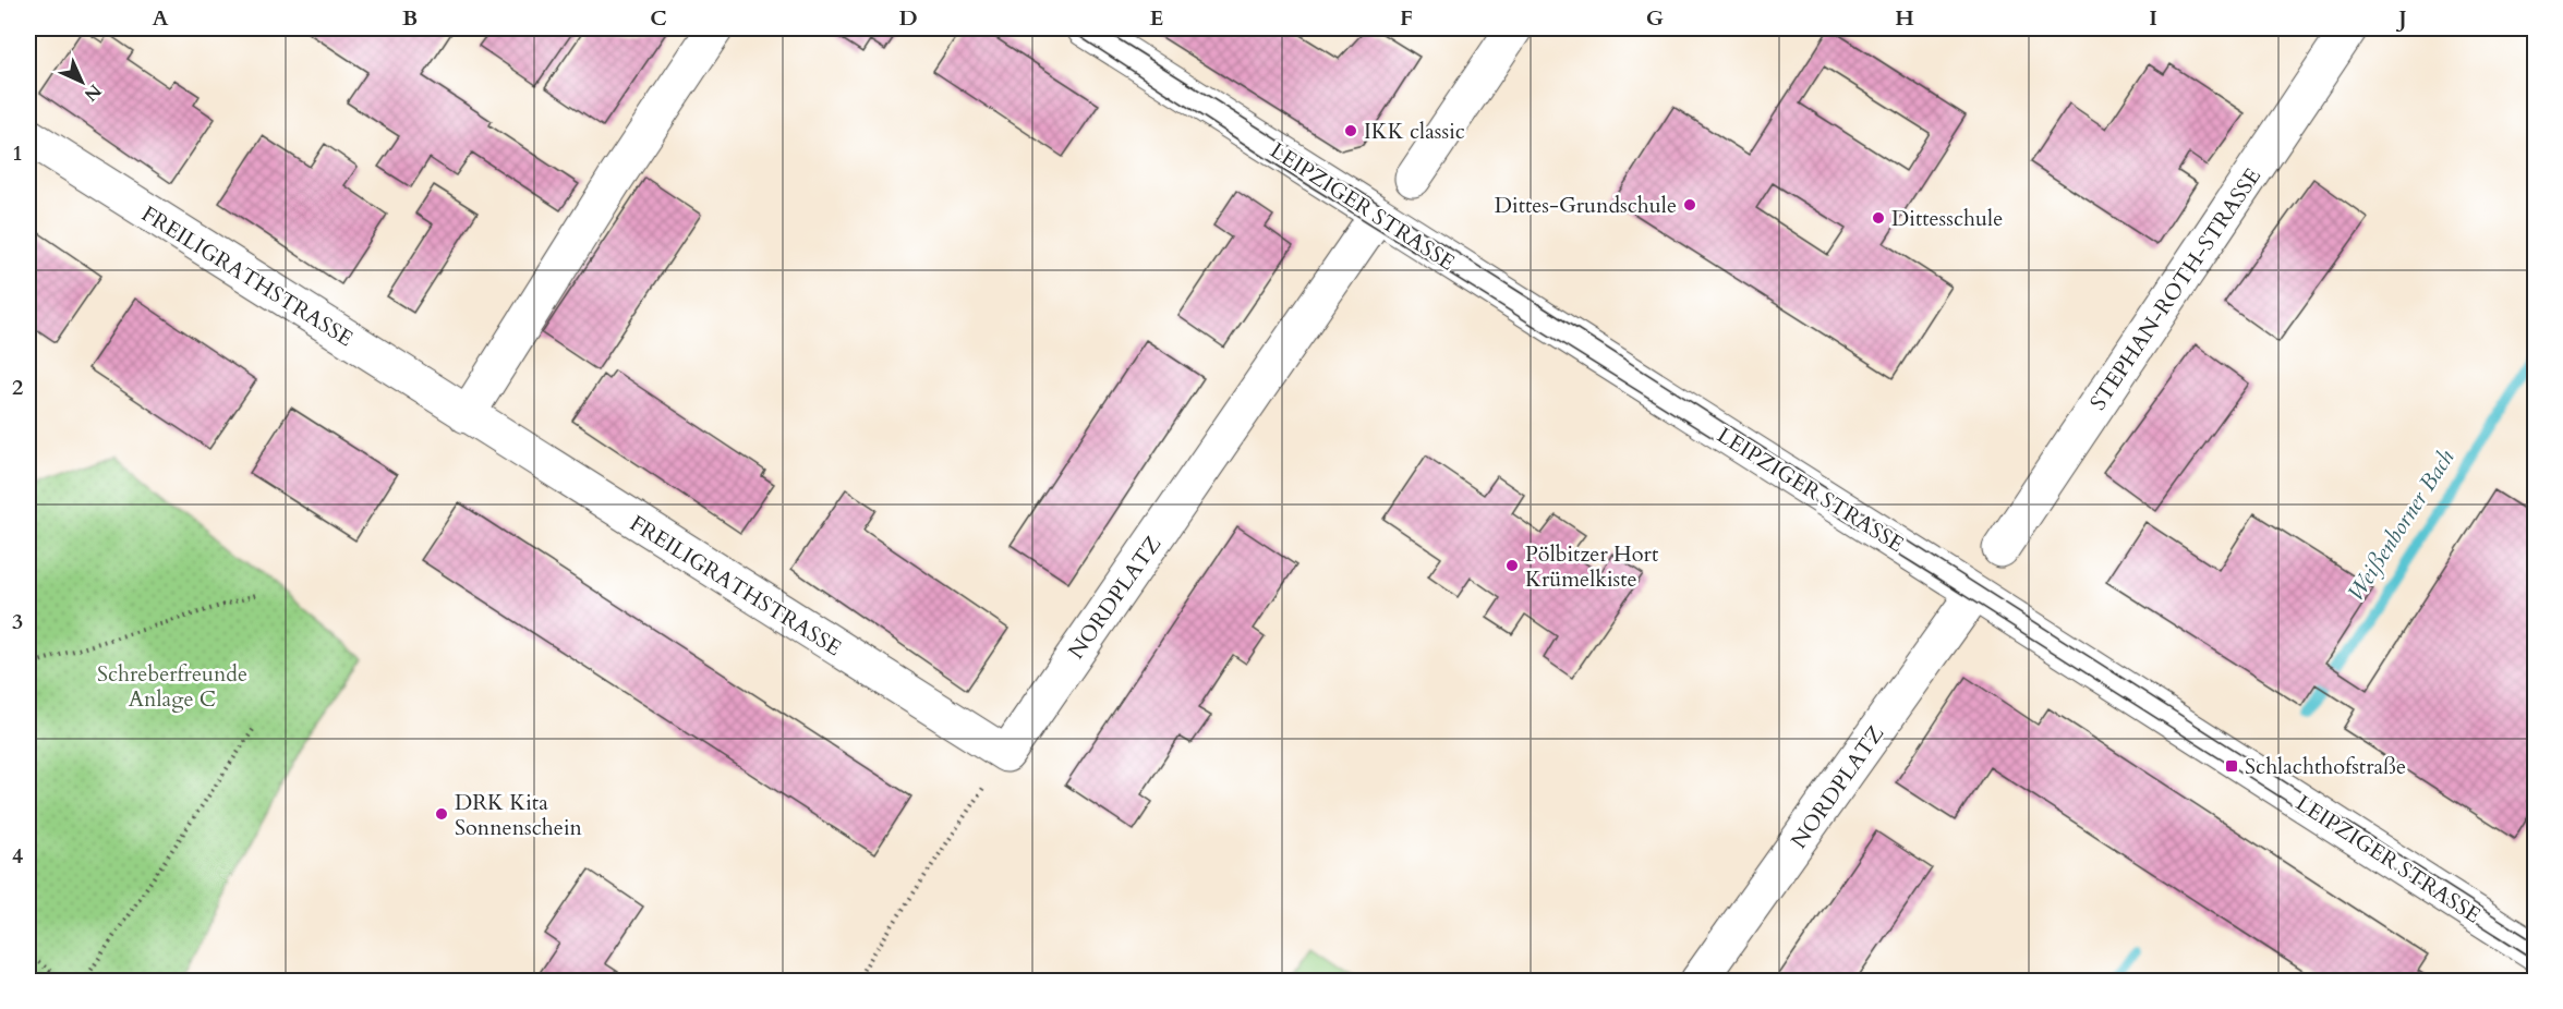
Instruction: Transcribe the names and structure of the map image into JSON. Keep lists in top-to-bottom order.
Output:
{
  "streets": {
    "street": [
      "LEIPZIGER STRASSE",
      "FREILIGRATHSTRASSE",
      "STEPHAN-ROTH-STRASSE",
      "NORDPLATZ"
    ]
  },
  "crossings": [
    ["LEIPZIGER STRASSE", "NORDPLATZ"],
    ["FREILIGRATHSTRASSE", "NORDPLATZ"]
  ],
  "water": ["Weißenborner Bach"],
  "parks": ["Schreberfreunde Anlage C"],
  "places": {
    "other": [
      "IKK classic",
      "Dittes-Grundschule",
      "Dittesschule",
      "Pölbitzer Hort Krümelkiste",
      "DRK Kita Sonnenschein"
    ],
    "transit": ["Schlachthofstraße"]
  },
  "north": "bottom right",
  "grid": {
    "columns": [
      "A",
      "B",
      "C",
      "D",
      "E",
      "F",
      "G",
      "H",
      "I",
      "J"
    ],
    "rows": [
      "1",
      "2",
      "3",
      "4"
    ]
  }
}
